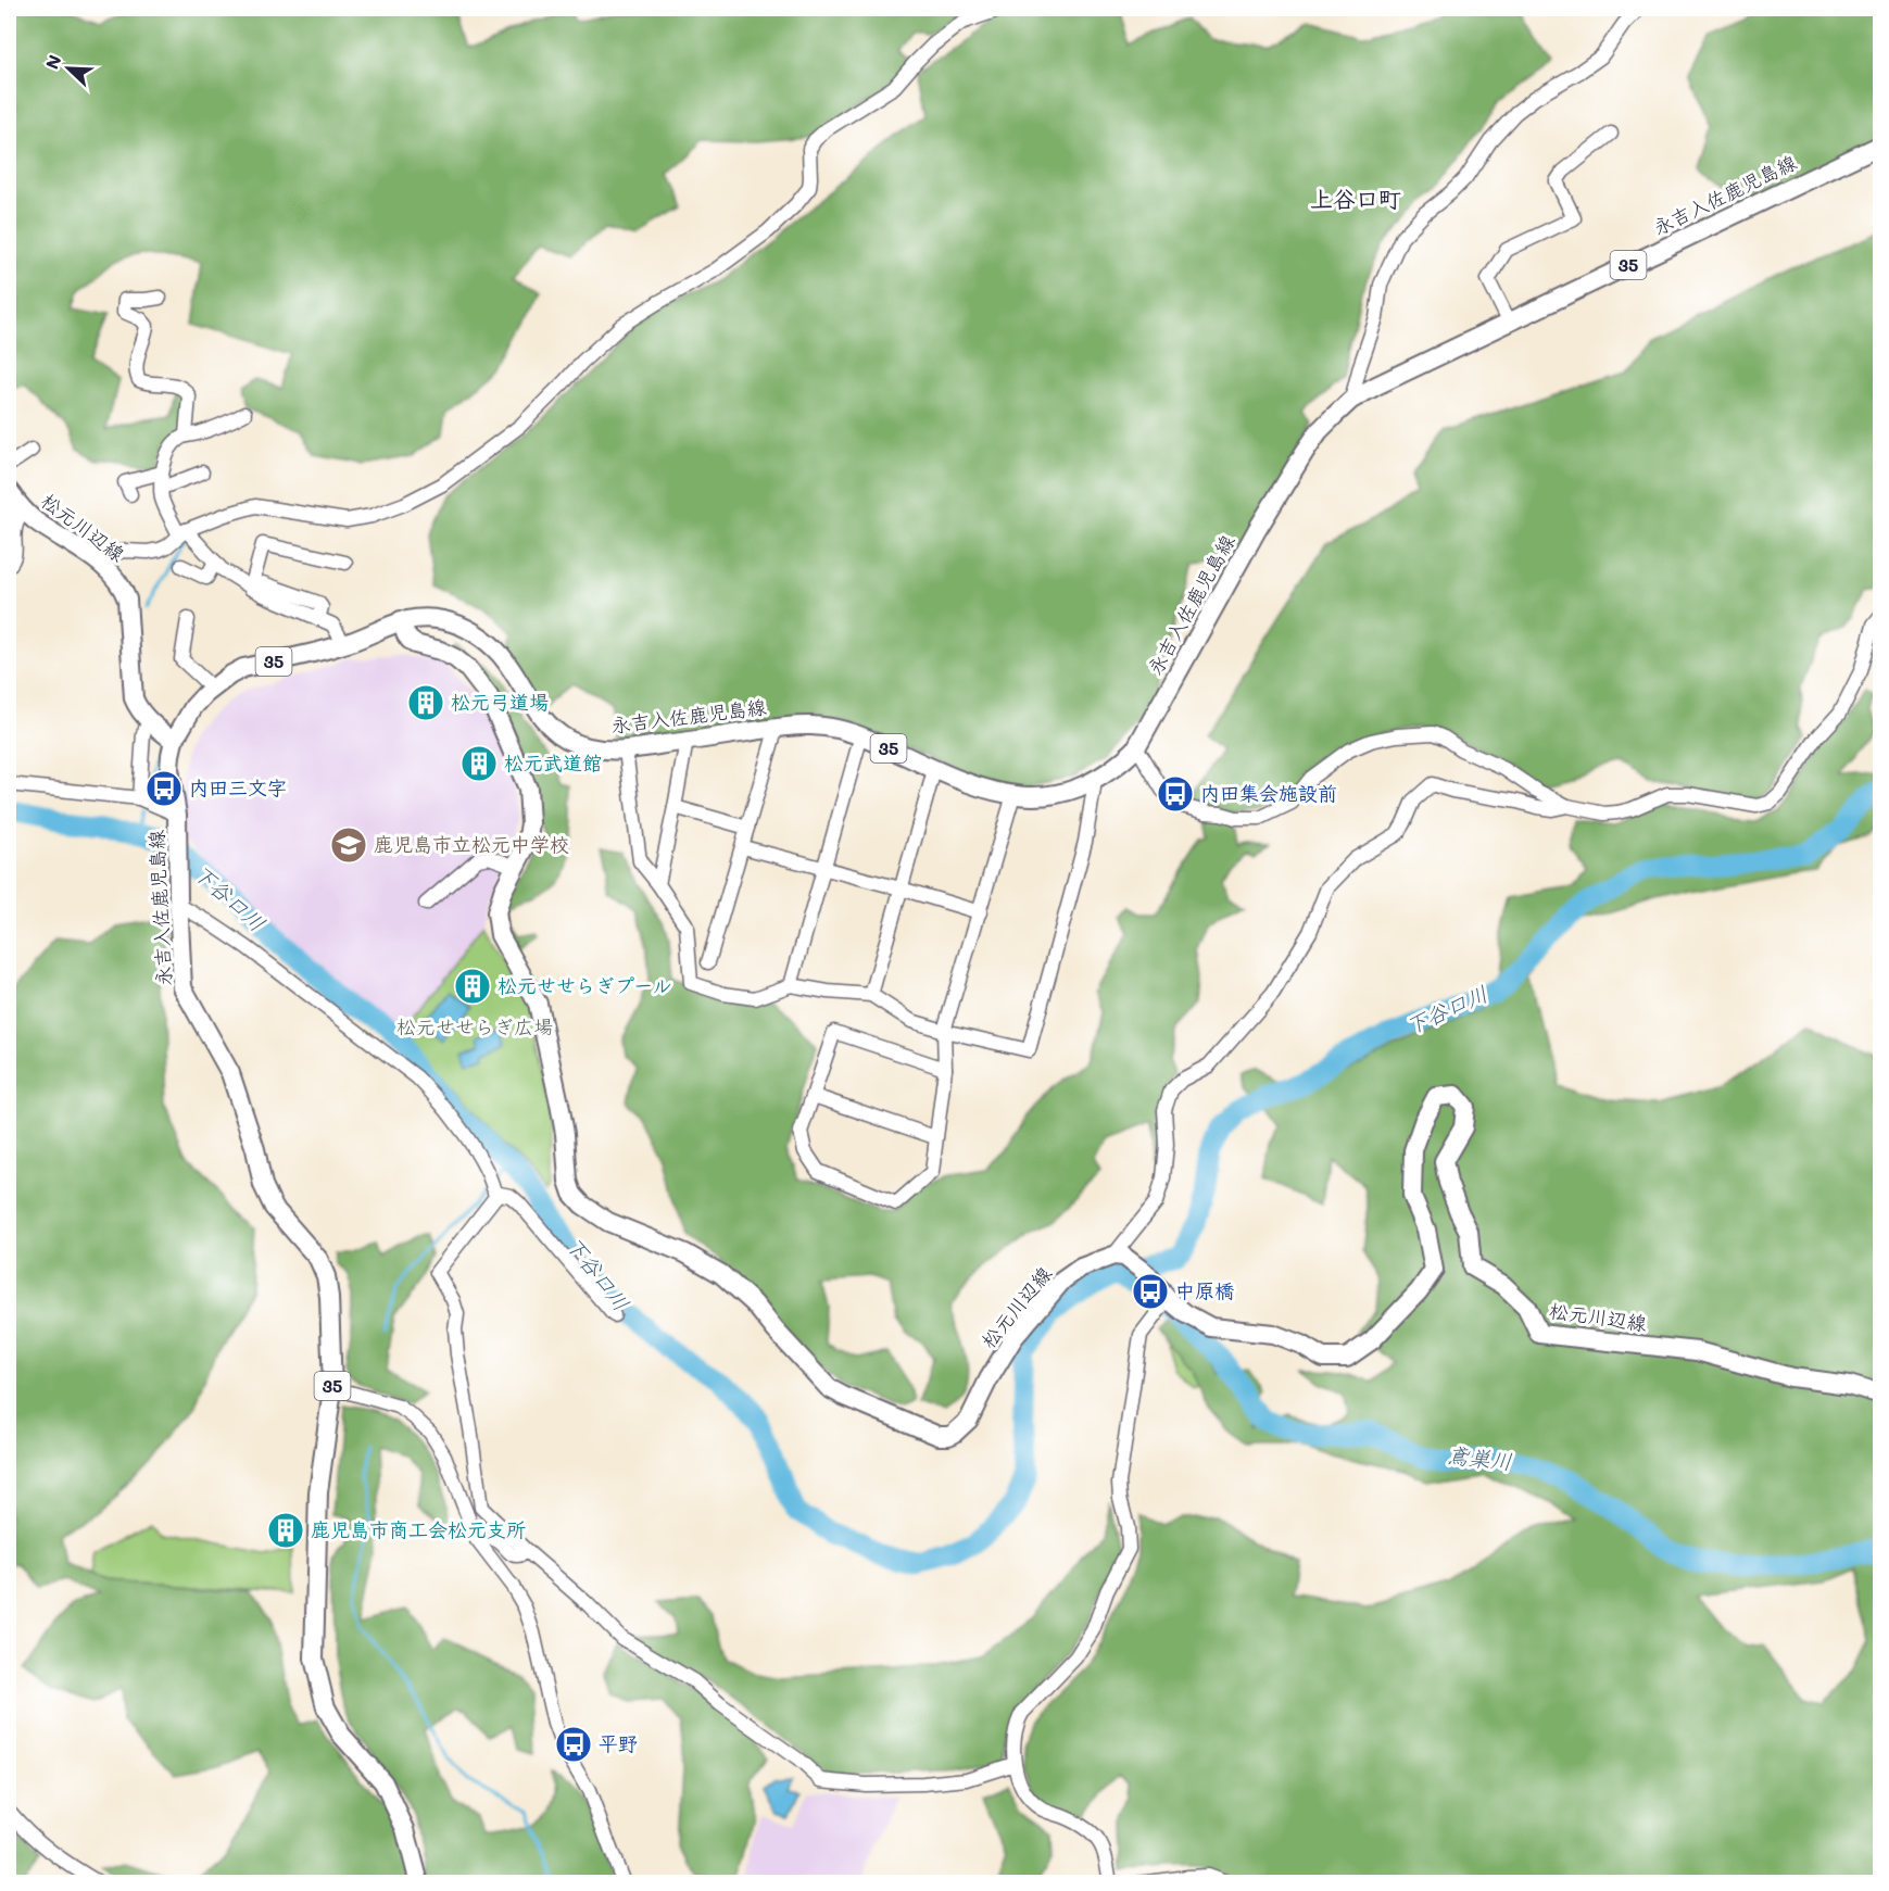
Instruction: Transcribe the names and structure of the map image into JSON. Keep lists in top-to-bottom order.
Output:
{
  "streets": {
    "main road": ["永吉入佐鹿児島線", "35", "松元川辺線"]
  },
  "crossings": [
    ["永吉入佐鹿児島線", "松元川辺線"]
  ],
  "districts": ["上谷口町"],
  "water": ["下谷口川", "鳶巣川"],
  "parks": ["松元せせらぎ広場"],
  "places": {
    "building": [
      "松元弓道場",
      "松元武道館",
      "松元せせらぎプール",
      "鹿児島市商工会松元支所"
    ],
    "bus stop": [
      "内田三文字",
      "内田集会施設前",
      "中原橋",
      "平野"
    ],
    "school or university": ["鹿児島市立松元中学校"]
  },
  "north": "top left"
}
